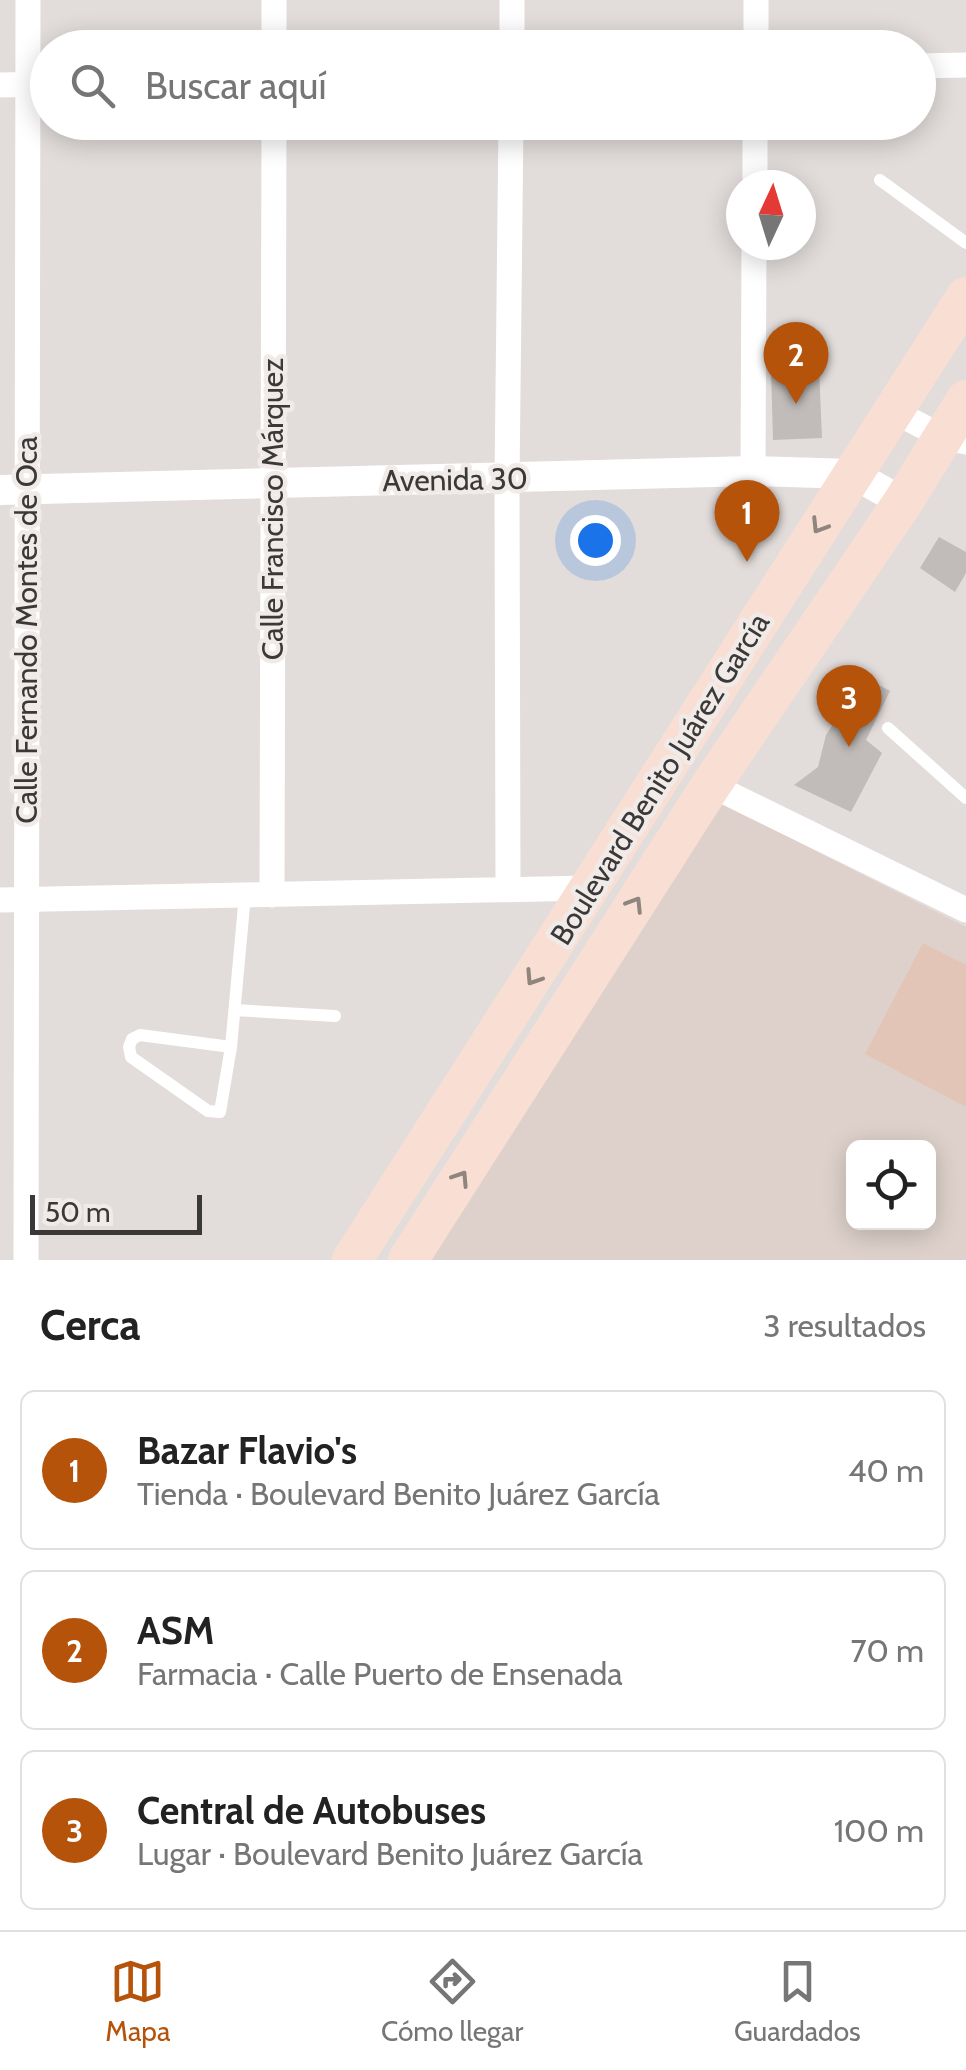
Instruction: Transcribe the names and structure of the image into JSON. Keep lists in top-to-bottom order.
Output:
{
  "streets": {
    "main road": ["Boulevard Benito Juárez García"],
    "street": ["Avenida 30", "Calle Francisco Márquez", "Calle Fernando Montes de Oca"]
  },
  "crossings": [
    ["Avenida 30", "Calle Francisco Márquez"],
    ["Avenida 30", "Calle Fernando Montes de Oca"],
    ["Avenida 30", "Boulevard Benito Juárez García"]
  ],
  "scale_bar": "50 m",
  "north": "top",
  "page": {
    "search": "Buscar aquí",
    "pins": ["2", "1", "3"],
    "scale": "50 m",
    "heading": ["Cerca", "3 resultados"],
    "list": [
      {
        "mark": "1",
        "name": "Bazar Flavio's",
        "note": "Tienda · Boulevard Benito Juárez García",
        "value": "40 m"
      },
      {
        "mark": "2",
        "name": "ASM",
        "note": "Farmacia · Calle Puerto de Ensenada",
        "value": "70 m"
      },
      {
        "mark": "3",
        "name": "Central de Autobuses",
        "note": "Lugar · Boulevard Benito Juárez García",
        "value": "100 m"
      }
    ],
    "nav": ["Mapa", "Cómo llegar", "Guardados"]
  }
}
